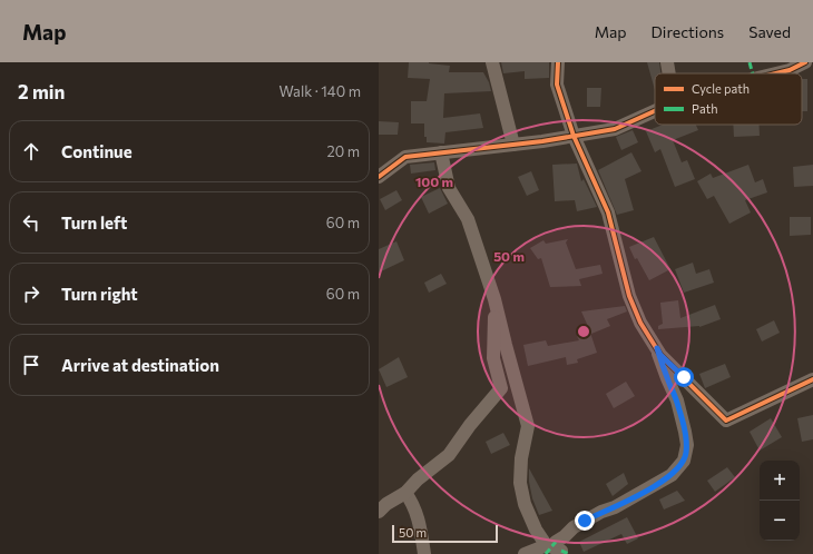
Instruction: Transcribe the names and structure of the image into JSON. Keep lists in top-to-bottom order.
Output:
{
  "legend": ["Cycle path", "Path"],
  "scale_bar": "50 m",
  "page": {
    "header": "Map",
    "nav": ["Map", "Directions", "Saved"],
    "heading": ["2 min", "Walk · 140 m"],
    "list": [
      ["Continue", "20 m"],
      ["Turn left", "60 m"],
      ["Turn right", "60 m"],
      "Arrive at destination"
    ],
    "map_buttons": ["+", "−"],
    "scale": "50 m"
  },
  "rings": ["100 m", "50 m"]
}
